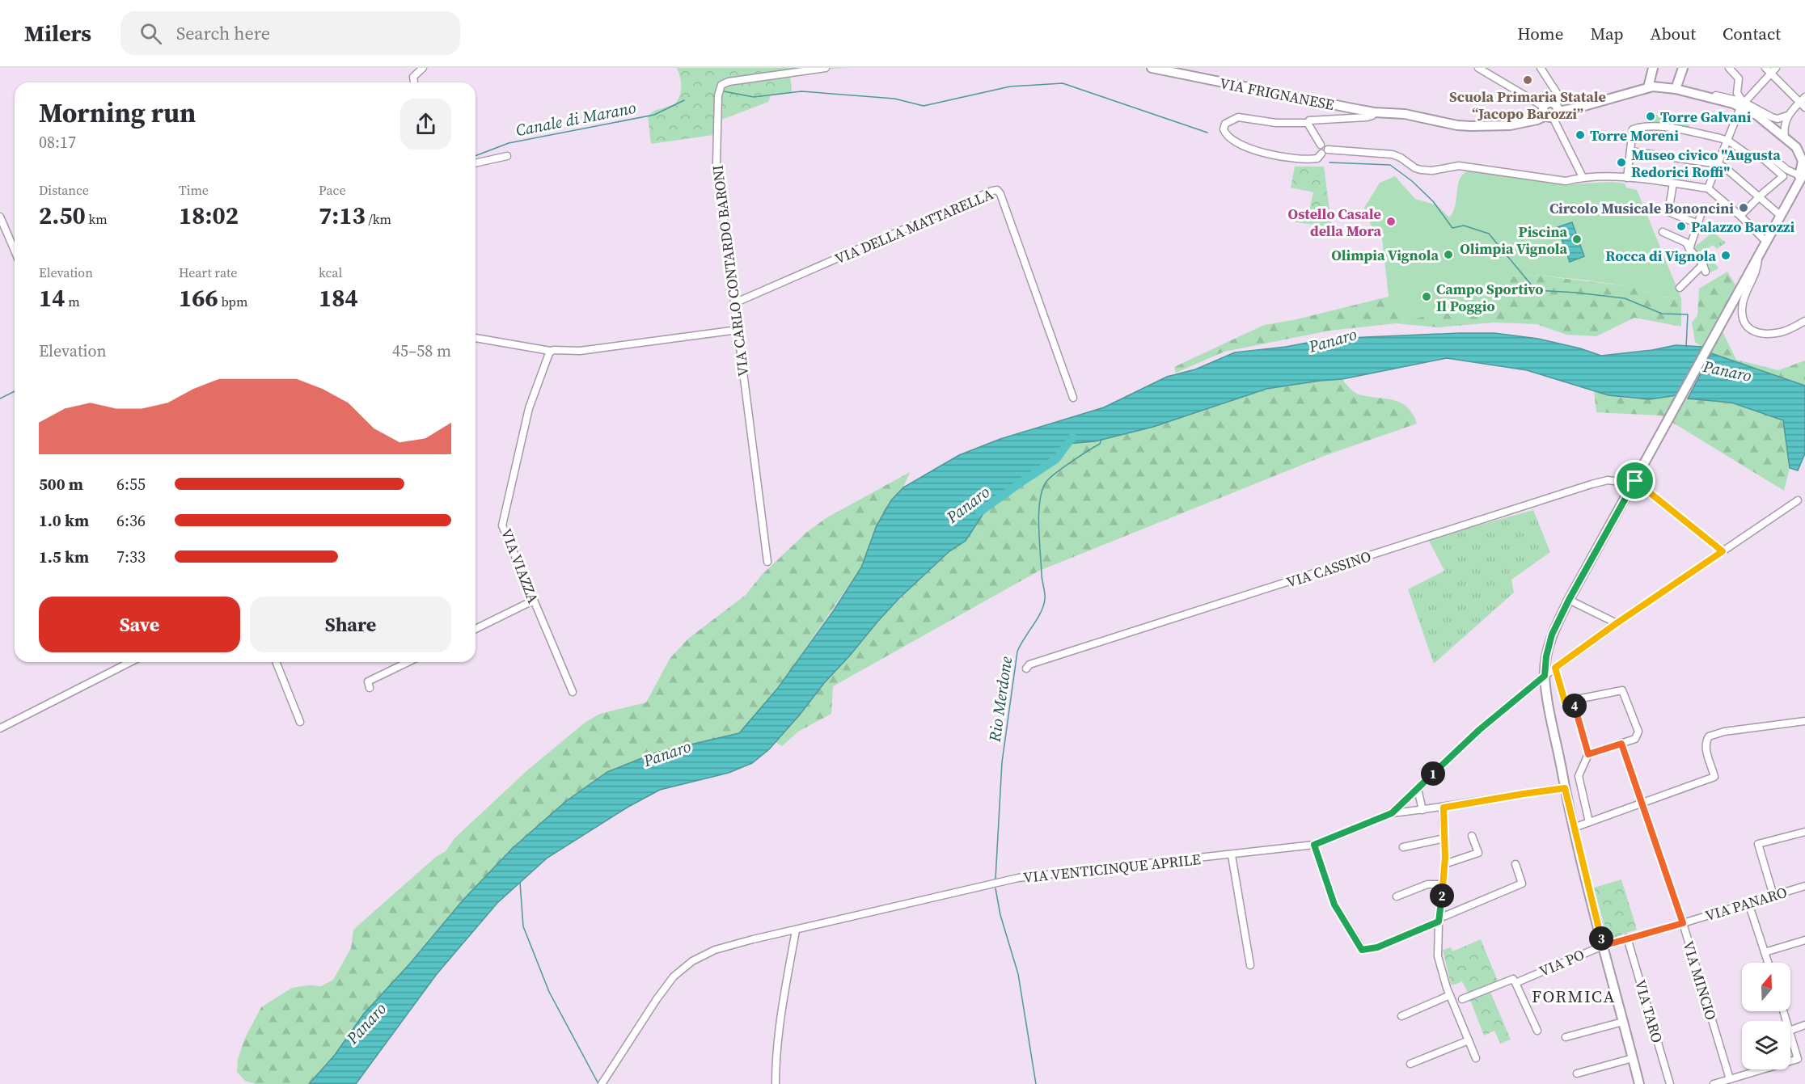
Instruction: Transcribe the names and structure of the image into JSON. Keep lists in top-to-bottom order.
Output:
{
  "streets": {
    "main road": ["VIA FRIGNANESE"],
    "street": [
      "VIA DELLA MATTARELLA",
      "VIA CARLO CONTARDO BARONI",
      "VIA VIAZZA",
      "VIA CASSINO",
      "VIA VENTICINQUE APRILE",
      "VIA PANARO",
      "VIA PO",
      "VIA MINCIO",
      "VIA TARO"
    ]
  },
  "crossings": [
    ["VIA DELLA MATTARELLA", "VIA CARLO CONTARDO BARONI"],
    ["VIA PANARO", "VIA PO"],
    ["VIA PANARO", "VIA MINCIO"],
    ["VIA PANARO", "VIA TARO"]
  ],
  "districts": ["FORMICA"],
  "water": ["Canale di Marano", "Panaro", "Rio Merdone"],
  "places": [
    "Scuola Primaria Statale “Jacopo Barozzi”",
    "Torre Galvani",
    "Torre Moreni",
    "Museo civico \"Augusta Redorici Roffi\"",
    "Circolo Musicale Bononcini",
    "Ostello Casale della Mora",
    "Palazzo Barozzi",
    "Piscina Olimpia Vignola",
    "Olimpia Vignola",
    "Rocca di Vignola",
    "Campo Sportivo Il Poggio"
  ],
  "north": "top",
  "page": {
    "header": "Milers",
    "search": "Search here",
    "nav": [
      "Home",
      "Map",
      "About",
      "Contact"
    ],
    "heading": ["Morning run", "08:17"],
    "stats": [
      ["Distance", "2.50 km"],
      ["Time", "18:02"],
      ["Pace", "7:13 /km"],
      ["Elevation", "14 m"],
      ["Heart rate", "166 bpm"],
      ["kcal", "184"]
    ],
    "chart": ["Elevation", "45–58 m"],
    "list": [
      {
        "name": "500 m",
        "note": "6:55"
      },
      {
        "name": "1.0 km",
        "note": "6:36"
      },
      {
        "name": "1.5 km",
        "note": "7:33"
      }
    ],
    "buttons": ["Save", "Share"],
    "pins": [
      "4",
      "1",
      "2",
      "3"
    ]
  }
}
